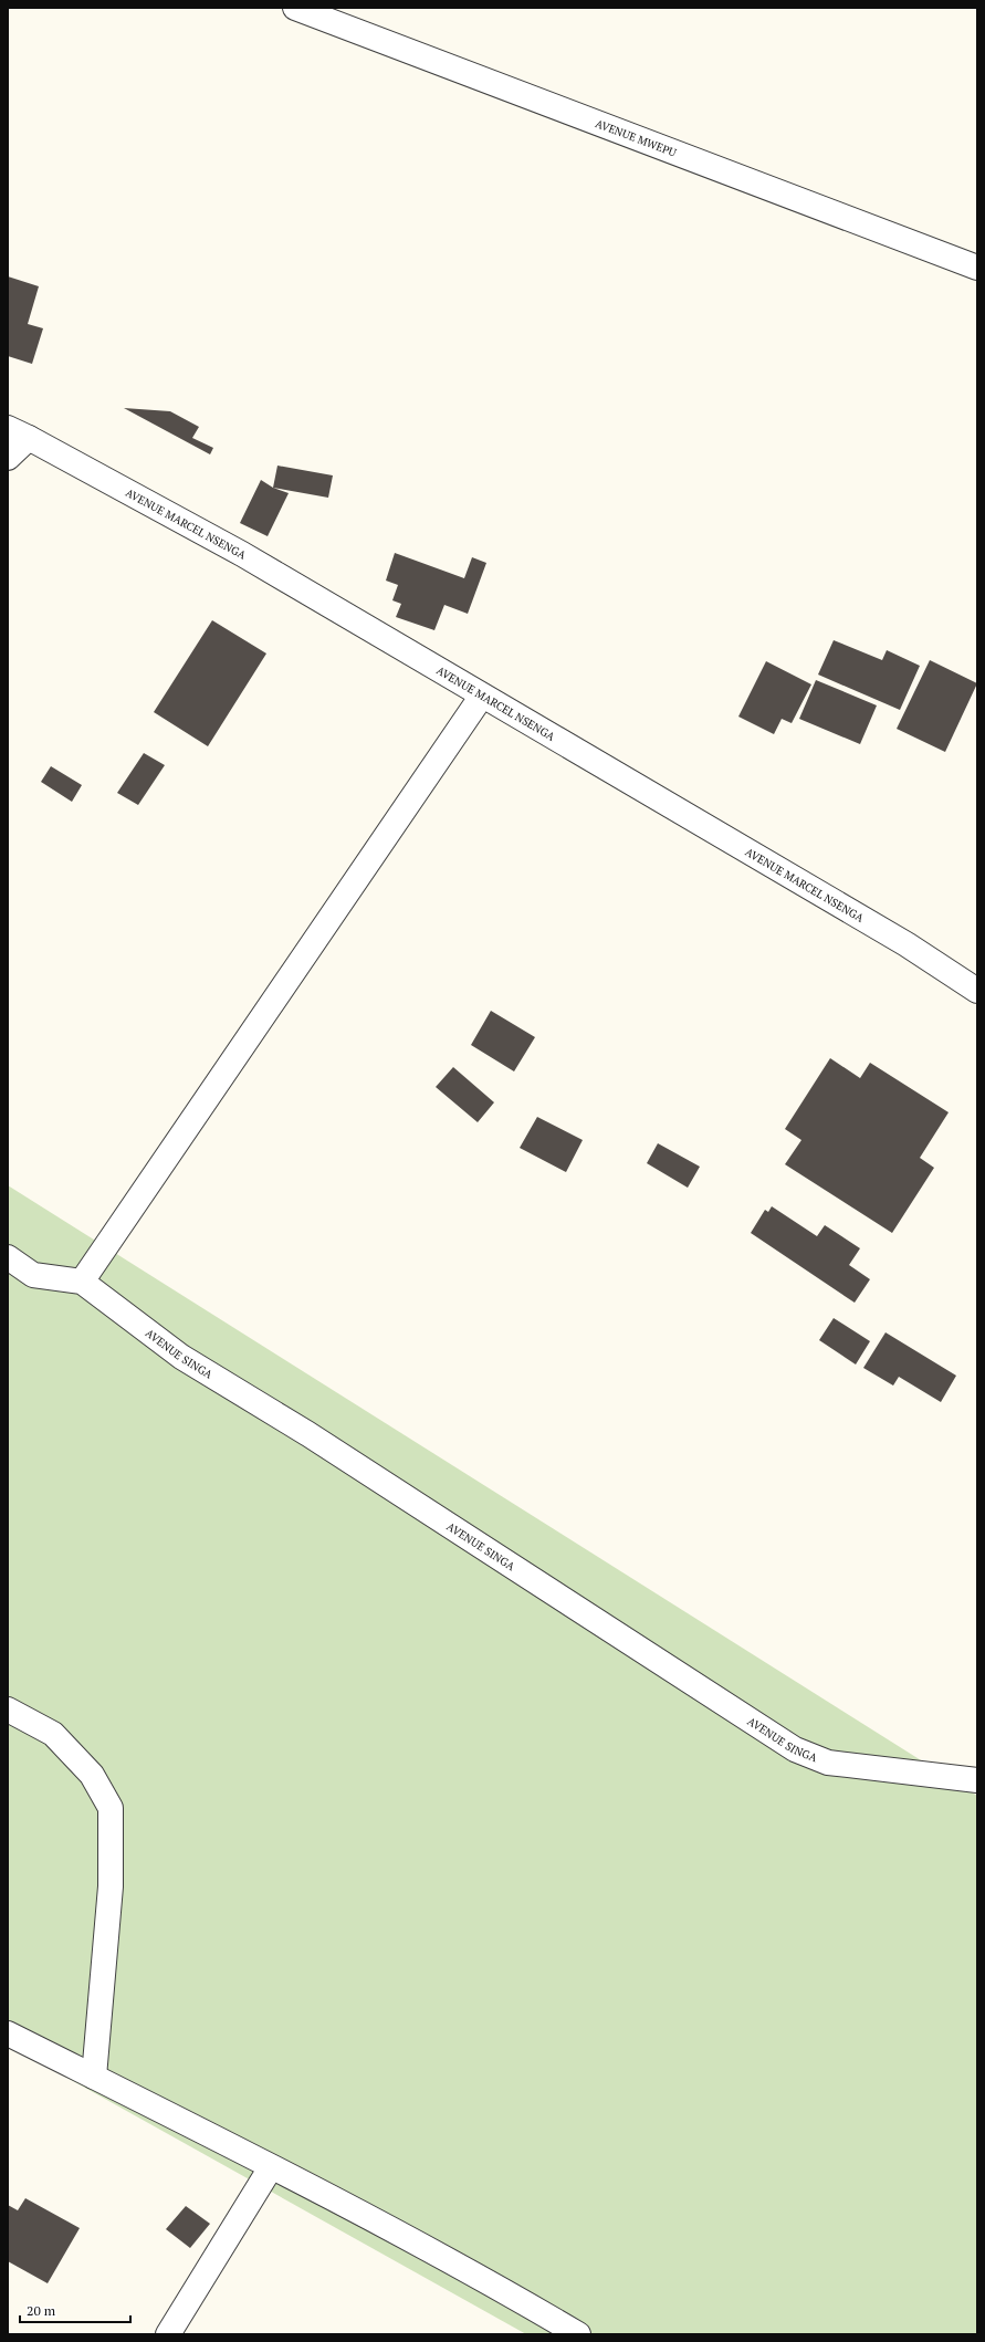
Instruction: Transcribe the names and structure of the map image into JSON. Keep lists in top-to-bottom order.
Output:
{
  "streets": {
    "street": ["AVENUE MWEPU", "AVENUE MARCEL NSENGA", "AVENUE SINGA"]
  },
  "scale_bar": "20 m"
}
